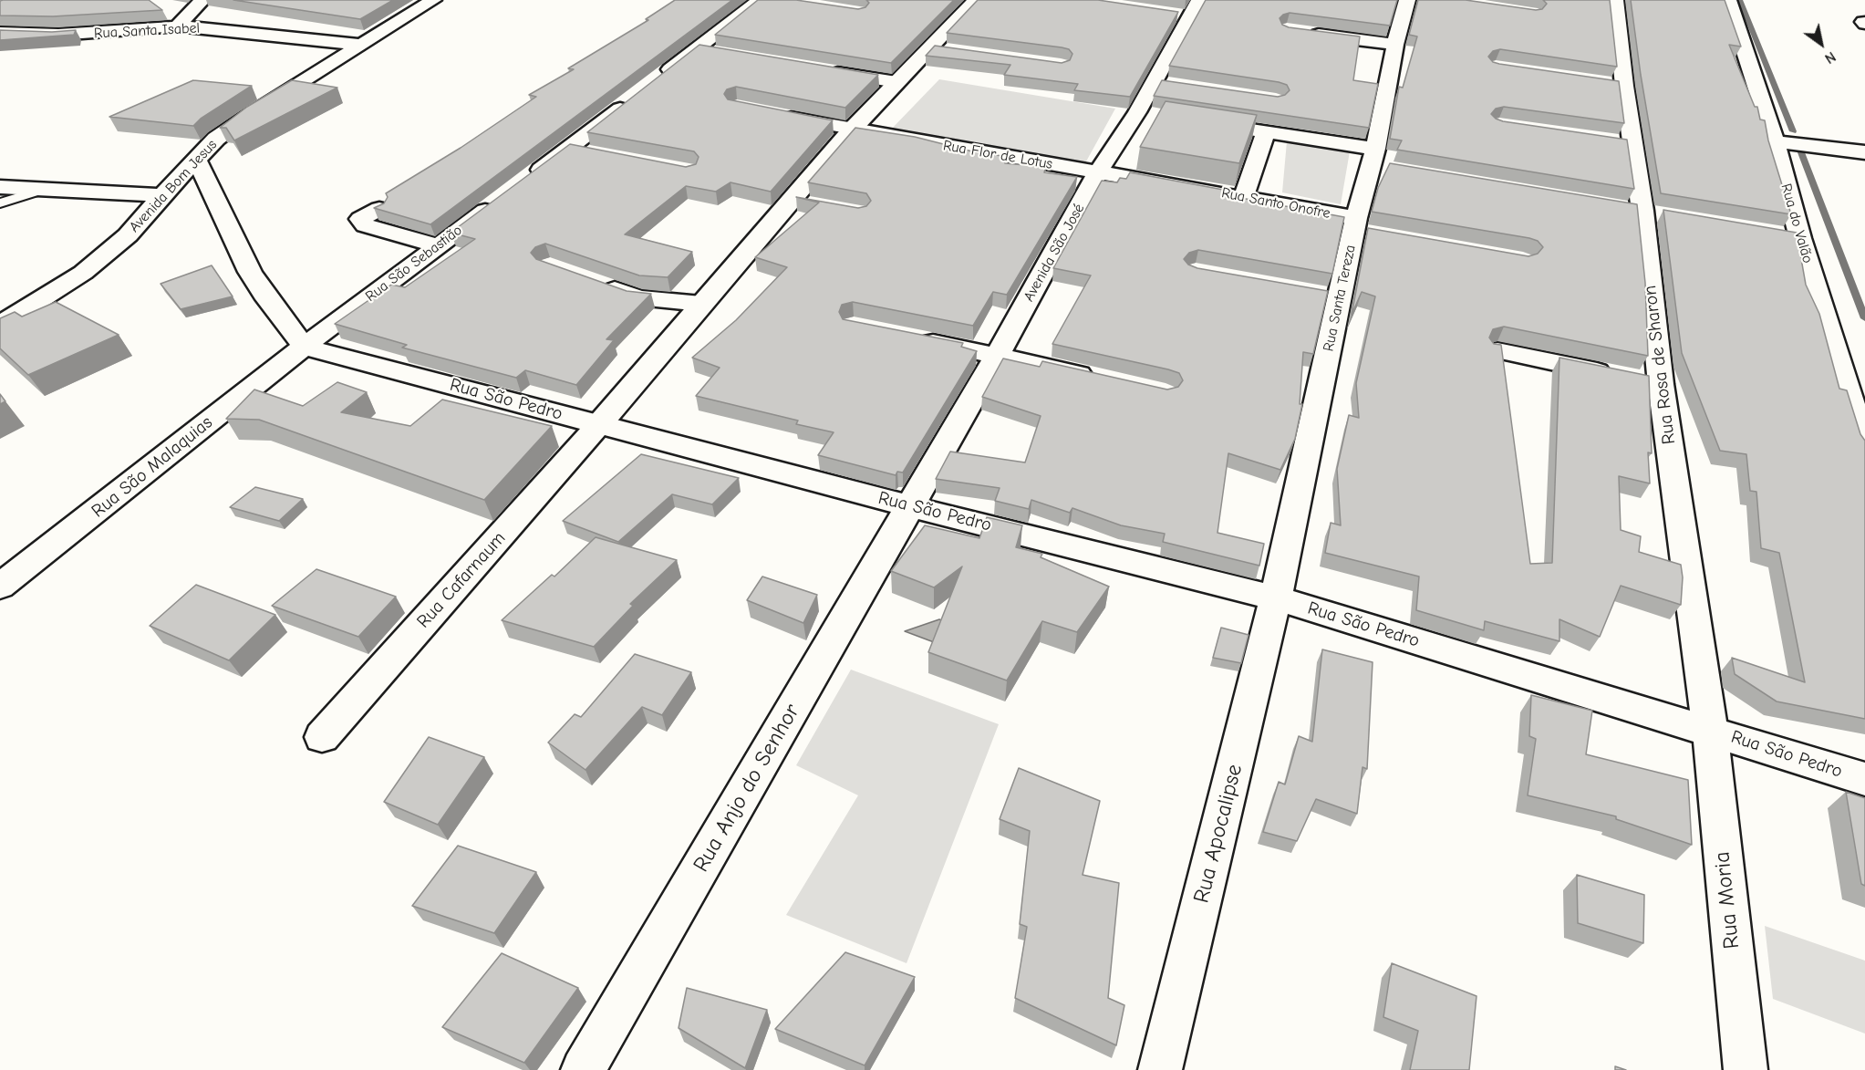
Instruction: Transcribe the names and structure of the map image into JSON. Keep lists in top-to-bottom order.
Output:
{
  "streets": {
    "street": [
      "Rua Santa Isabel",
      "Rua Flor de Lotus",
      "Avenida Bom Jesus",
      "Rua Santo Onofre",
      "Rua do Valão",
      "Avenida São José",
      "Rua São Sebastião",
      "Rua Santa Tereza",
      "Rua Rosa de Sharon",
      "Rua São Pedro",
      "Rua São Malaquias",
      "Rua Cafarnaum",
      "Rua Anjo do Senhor",
      "Rua Apocalipse",
      "Rua Moria"
    ]
  },
  "crossings": [
    ["Rua Santa Isabel", "Avenida Bom Jesus"],
    ["Rua Flor de Lotus", "Rua Santo Onofre"],
    ["Rua Flor de Lotus", "Avenida São José"],
    ["Rua Santo Onofre", "Avenida São José"],
    ["Rua Santo Onofre", "Rua Santa Tereza"],
    ["Avenida São José", "Rua São Pedro"],
    ["Avenida São José", "Rua Anjo do Senhor"],
    ["Rua São Sebastião", "Rua São Pedro"],
    ["Rua São Sebastião", "Rua São Malaquias"],
    ["Rua Santa Tereza", "Rua São Pedro"],
    ["Rua Santa Tereza", "Rua Apocalipse"],
    ["Rua Rosa de Sharon", "Rua São Pedro"],
    ["Rua Rosa de Sharon", "Rua Moria"],
    ["Rua São Pedro", "Rua São Malaquias"],
    ["Rua São Pedro", "Rua Cafarnaum"],
    ["Rua São Pedro", "Rua Anjo do Senhor"],
    ["Rua São Pedro", "Rua Apocalipse"],
    ["Rua São Pedro", "Rua Moria"]
  ],
  "north": "bottom right"
}
